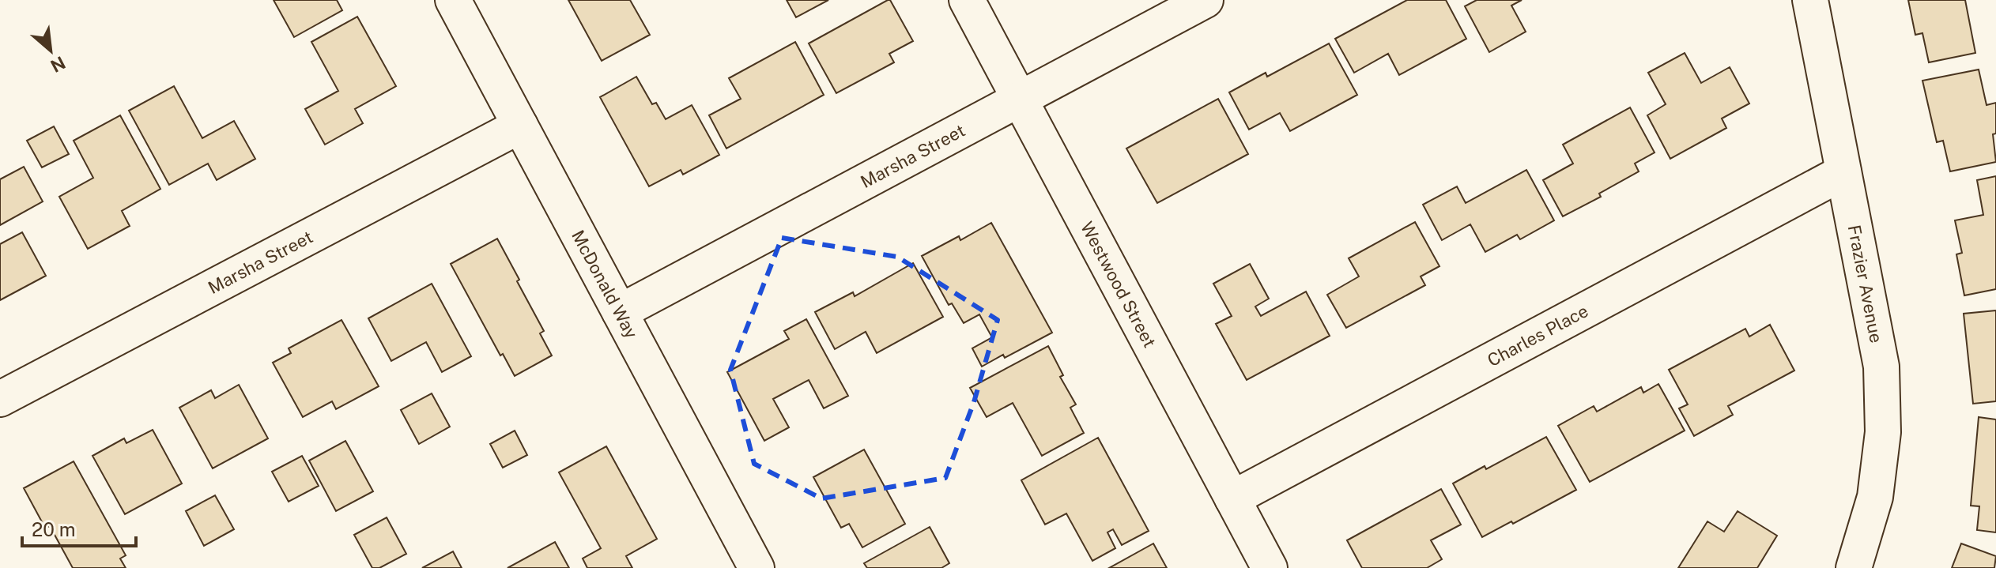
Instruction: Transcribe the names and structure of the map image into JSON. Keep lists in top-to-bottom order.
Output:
{
  "streets": {
    "street": [
      "Marsha Street",
      "Westwood Street",
      "McDonald Way",
      "Frazier Avenue",
      "Charles Place"
    ]
  },
  "crossings": [
    ["Marsha Street", "Westwood Street"],
    ["Marsha Street", "McDonald Way"],
    ["Westwood Street", "Charles Place"],
    ["Frazier Avenue", "Charles Place"]
  ],
  "scale_bar": "20 m",
  "north": "bottom right"
}
